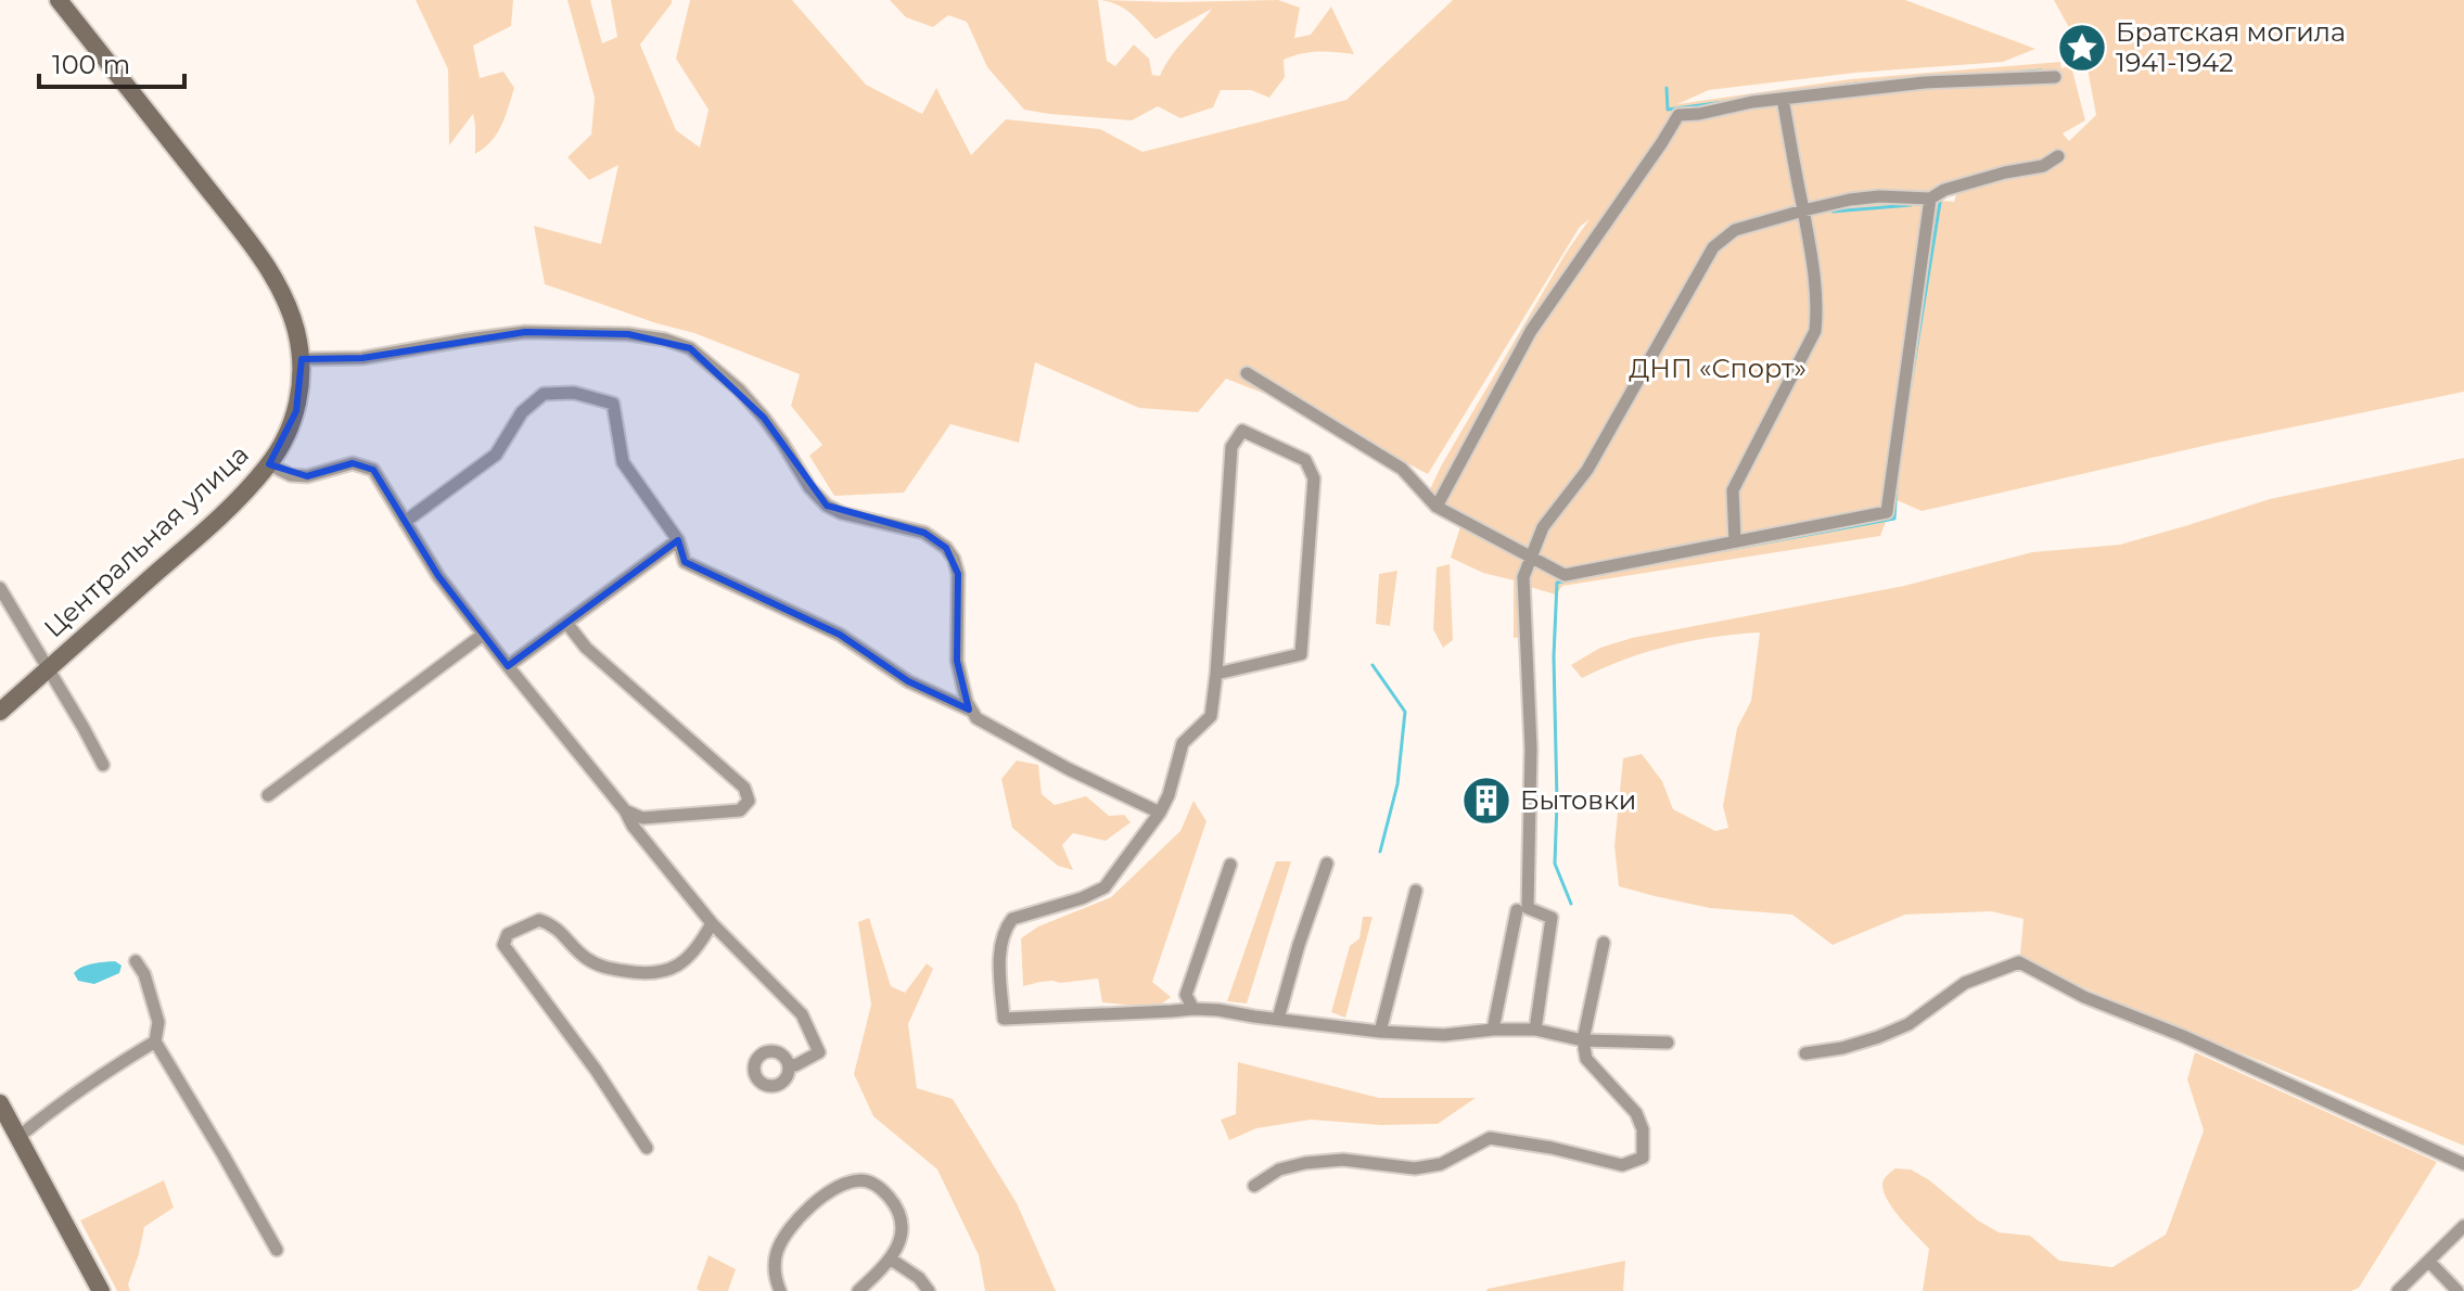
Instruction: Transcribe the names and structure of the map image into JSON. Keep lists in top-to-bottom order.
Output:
{
  "streets": {
    "street": ["Центральная улица"]
  },
  "parks": ["ДНП «Спорт»"],
  "places": {
    "place": ["Братская могила 1941-1942"],
    "building": ["Бытовки"]
  },
  "scale_bar": "100 m"
}
